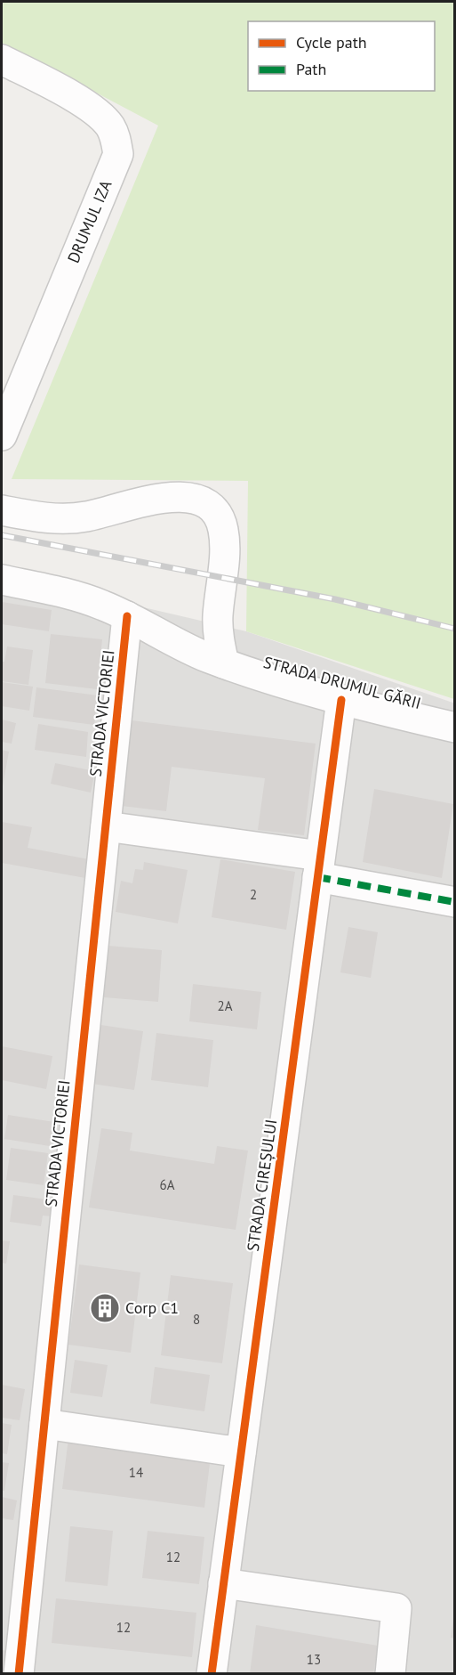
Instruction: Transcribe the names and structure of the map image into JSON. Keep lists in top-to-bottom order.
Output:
{
  "streets": {
    "street": [
      "DRUMUL IZA",
      "STRADA DRUMUL GĂRII",
      "STRADA VICTORIEI",
      "STRADA CIREȘULUI"
    ]
  },
  "crossings": [
    ["STRADA DRUMUL GĂRII", "STRADA VICTORIEI"],
    ["STRADA DRUMUL GĂRII", "STRADA CIREȘULUI"]
  ],
  "places": {
    "building": ["Corp C1"]
  },
  "house_numbers": [
    "2",
    "2A",
    "6A",
    "8",
    "14",
    "12",
    "12",
    "13"
  ],
  "legend": ["Cycle path", "Path"]
}
